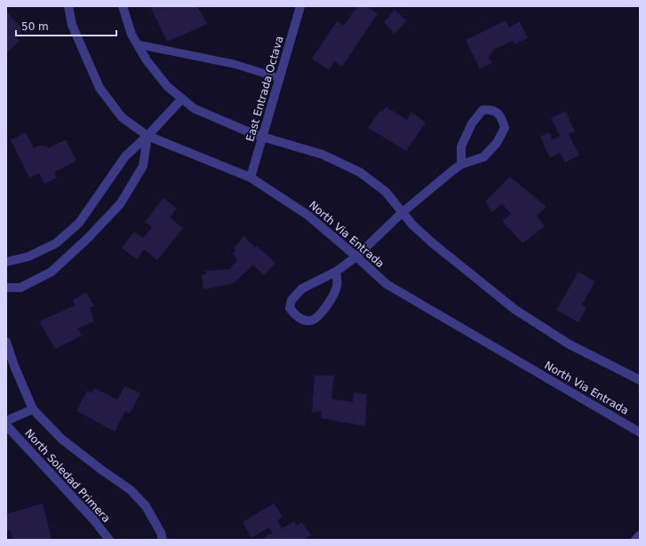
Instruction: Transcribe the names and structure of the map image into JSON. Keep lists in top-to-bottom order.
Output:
{
  "streets": {
    "street": ["East Entrada Octava", "North Via Entrada", "North Soledad Primera"]
  },
  "crossings": [
    ["East Entrada Octava", "North Via Entrada"]
  ],
  "scale_bar": "50 m"
}
